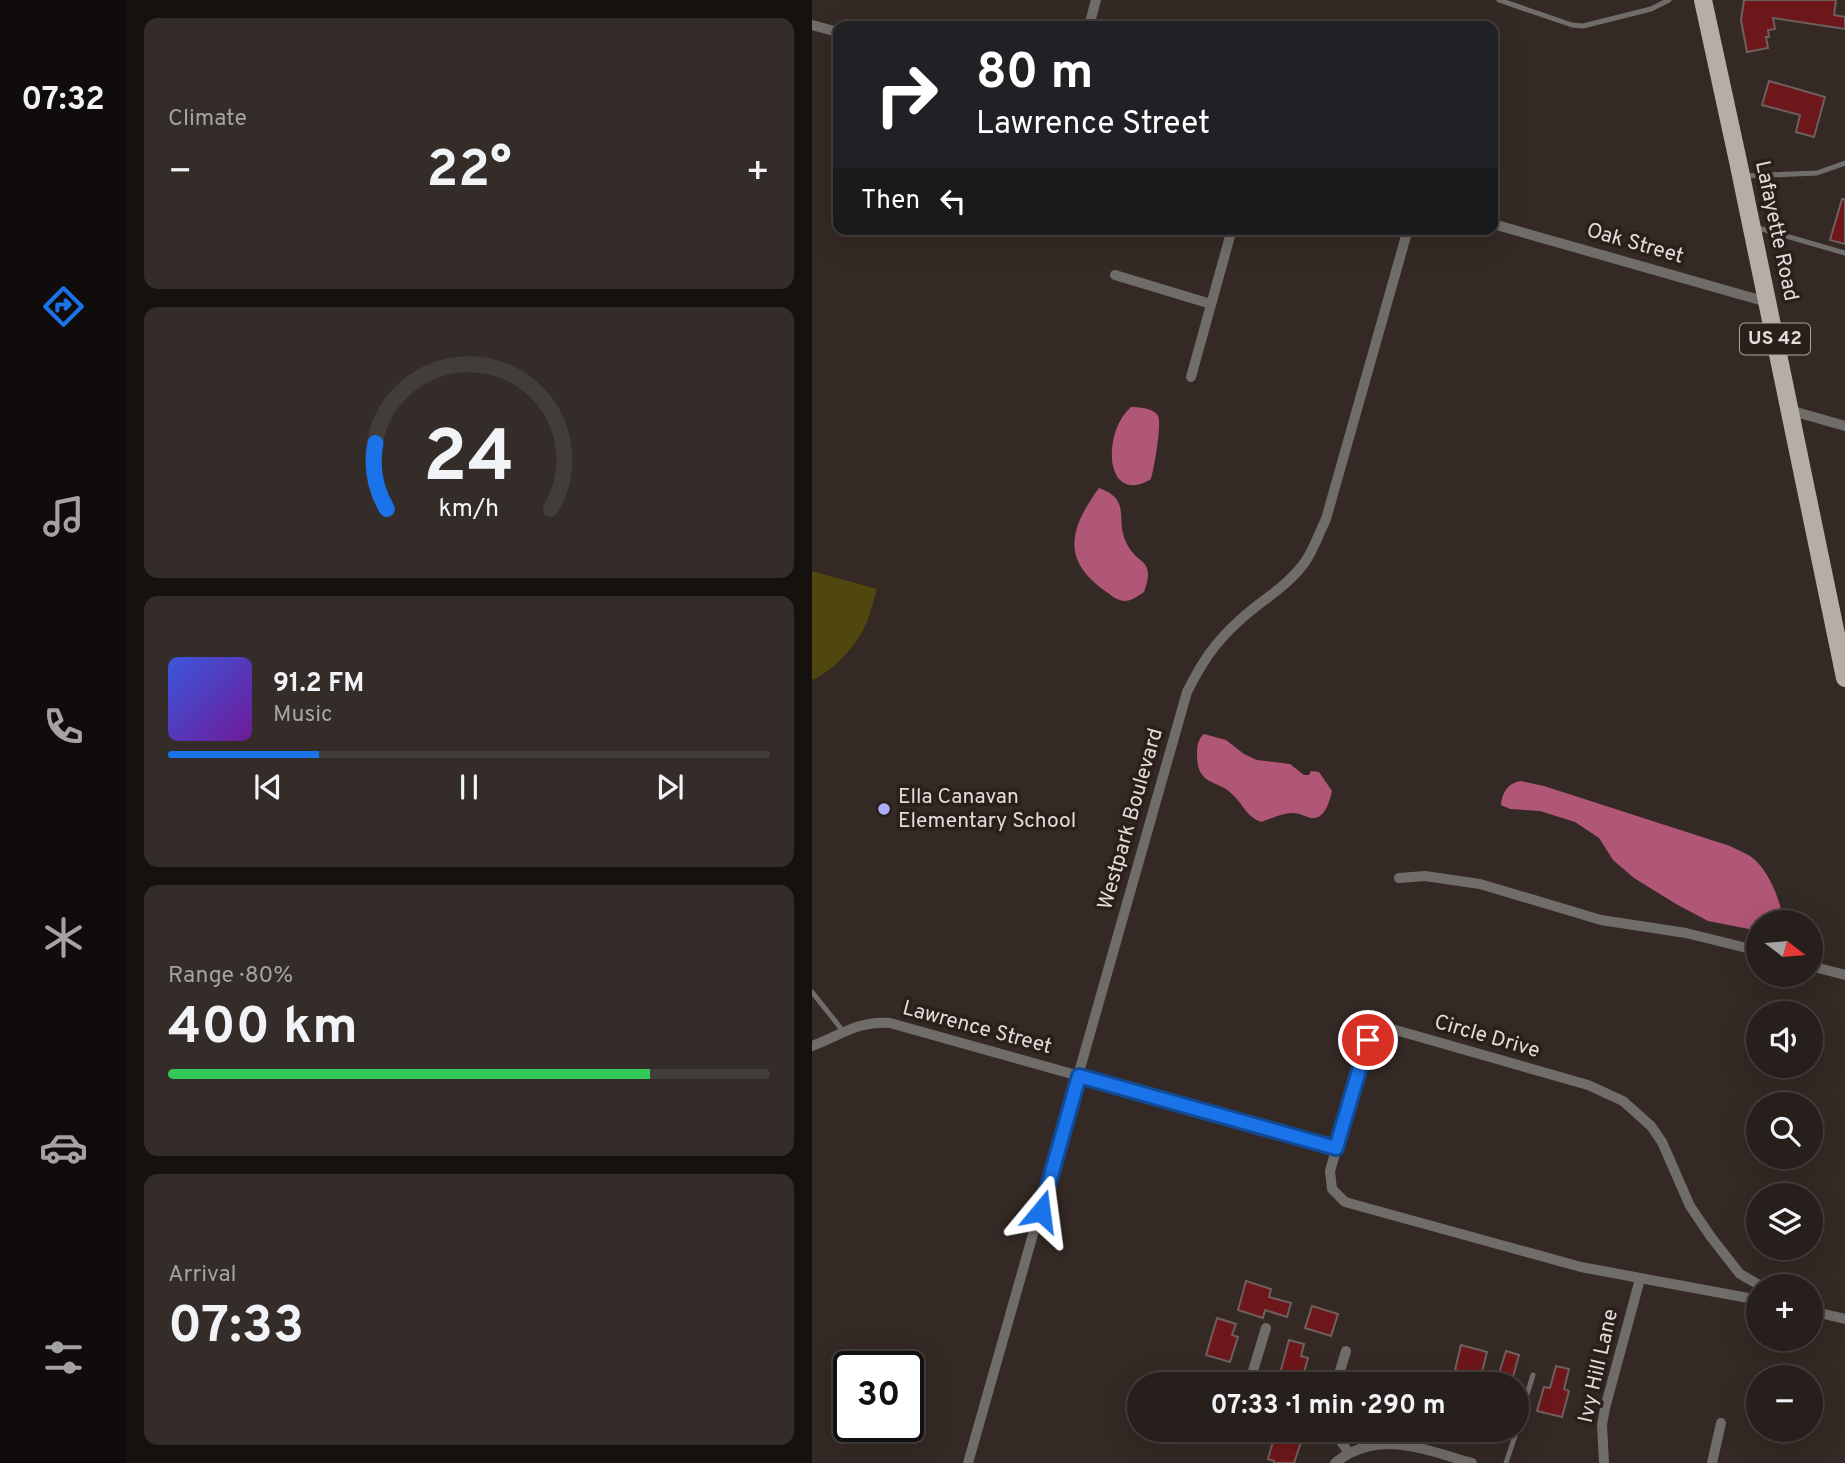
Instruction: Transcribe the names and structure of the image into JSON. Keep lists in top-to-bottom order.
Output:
{
  "streets": {
    "main road": ["Lafayette Road", "US 42"],
    "street": [
      "Oak Street",
      "Westpark Boulevard",
      "Lawrence Street",
      "Circle Drive",
      "Ivy Hill Lane"
    ]
  },
  "crossings": [
    ["Lafayette Road", "Oak Street"],
    ["Westpark Boulevard", "Lawrence Street"],
    ["Lawrence Street", "Circle Drive"],
    ["Circle Drive", "Ivy Hill Lane"]
  ],
  "places": ["Ella Canavan Elementary School"],
  "north": "right",
  "page": {
    "tabs": "07:32",
    "tile": [
      "Climate",
      ["Range · 80%", "400 km"],
      ["Arrival", "07:33"]
    ],
    "turn": ["80 m", "Lawrence Street"],
    "heat": ["−", "22°", "+"],
    "then": "Then",
    "song": ["91.2 FM", "Music"],
    "map_buttons": ["+", "−"],
    "limit": "30",
    "trip": "07:33 · 1 min · 290 m",
    "gauge": ["24", "km/h"]
  }
}
